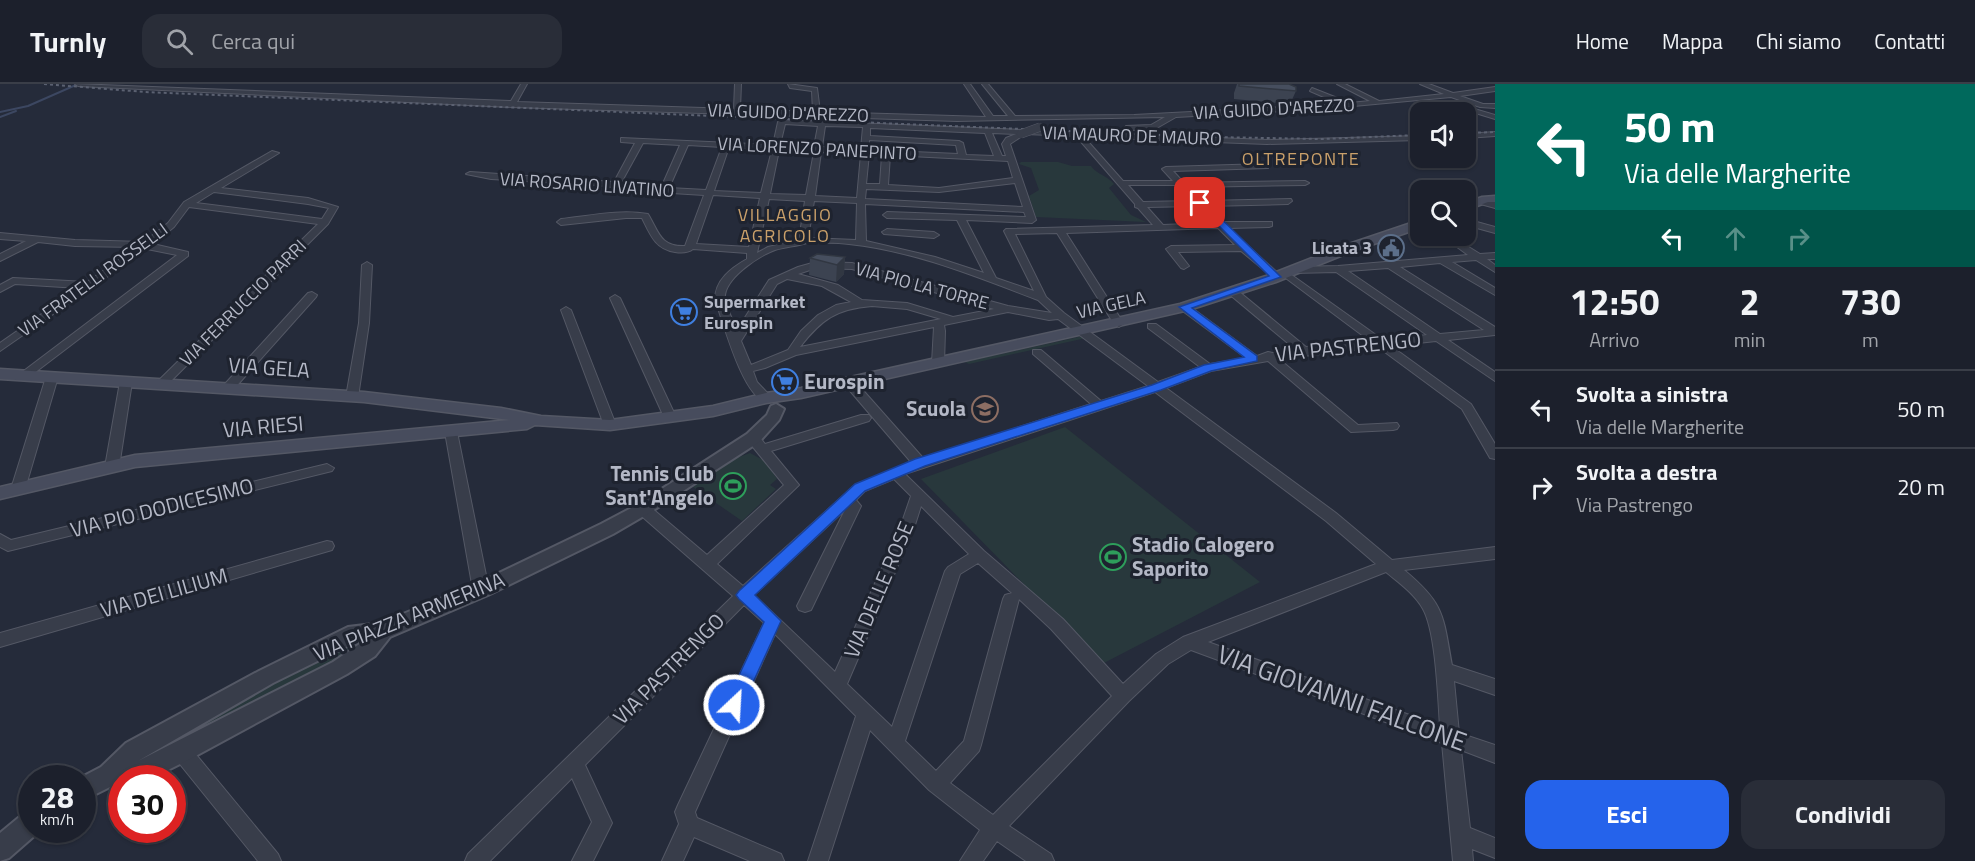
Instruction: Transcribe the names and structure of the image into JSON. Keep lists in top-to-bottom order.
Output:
{
  "streets": {
    "main road": ["VIA GELA", "VIA RIESI"],
    "street": [
      "VIA GUIDO D'AREZZO",
      "VIA MAURO DE MAURO",
      "VIA LORENZO PANEPINTO",
      "VIA ROSARIO LIVATINO",
      "VIA FRATELLI ROSSELLI",
      "VIA PIO LA TORRE",
      "VIA FERRUCCIO PARRI",
      "VIA PASTRENGO",
      "VIA PIO DODICESIMO",
      "VIA DELLE ROSE",
      "VIA DEI LILIUM",
      "VIA PIAZZA ARMERINA",
      "VIA GIOVANNI FALCONE"
    ]
  },
  "crossings": [
    ["VIA MAURO DE MAURO", "VIA LORENZO PANEPINTO"],
    ["VIA FERRUCCIO PARRI", "VIA GELA"],
    ["VIA GELA", "VIA RIESI"],
    ["VIA GELA", "VIA PIAZZA ARMERINA"]
  ],
  "districts": ["OLTREPONTE", "VILLAGGIO AGRICOLO"],
  "places": {
    "public building": ["Licata 3"],
    "supermarket": ["Supermarket Eurospin", "Eurospin"],
    "school or university": ["Scuola"],
    "sports": ["Tennis Club Sant'Angelo", "Stadio Calogero Saporito"]
  },
  "page": {
    "header": "Turnly",
    "search": "Cerca qui",
    "nav": [
      "Home",
      "Mappa",
      "Chi siamo",
      "Contatti"
    ],
    "turn": ["50 m", "Via delle Margherite"],
    "eta": [
      "12:50",
      "Arrivo",
      "2",
      "min",
      "730",
      "m"
    ],
    "list": [
      {
        "name": "Svolta a sinistra",
        "note": "Via delle Margherite",
        "value": "50 m"
      },
      {
        "name": "Svolta a destra",
        "note": "Via Pastrengo",
        "value": "20 m"
      }
    ],
    "speed": "28 km/h",
    "limit": "30",
    "buttons": ["Esci", "Condividi"]
  }
}
